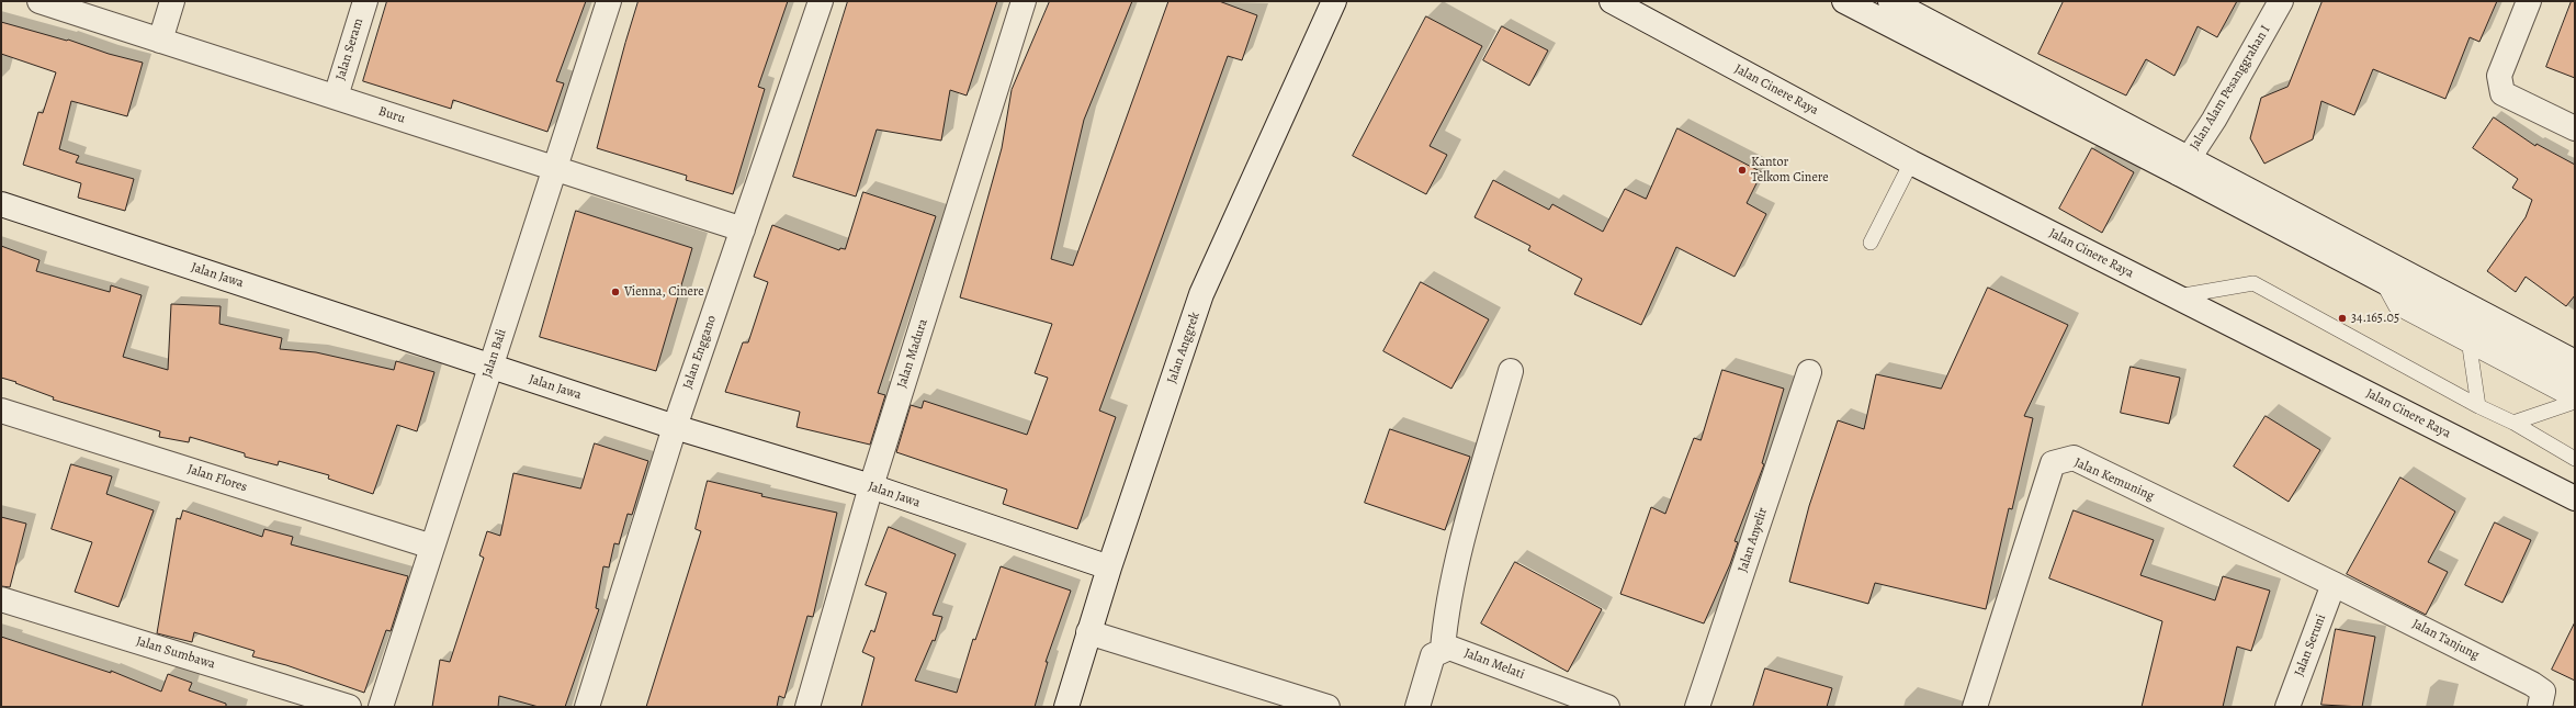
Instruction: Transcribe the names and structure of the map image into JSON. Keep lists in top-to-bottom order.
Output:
{
  "streets": {
    "street": [
      "Jalan Seram",
      "Jalan Alam Pesanggrahan I",
      "Jalan Cinere Raya",
      "Buru",
      "Jalan Jawa",
      "Jalan Anggrek",
      "Jalan Enggano",
      "Jalan Bali",
      "Jalan Madura",
      "Jalan Flores",
      "Jalan Kemuning",
      "Jalan Anyelir",
      "Jalan Tanjung",
      "Jalan Seruni",
      "Jalan Sumbawa",
      "Jalan Melati"
    ]
  },
  "crossings": [
    ["Jalan Seram", "Buru"],
    ["Buru", "Jalan Enggano"],
    ["Buru", "Jalan Bali"],
    ["Jalan Jawa", "Jalan Anggrek"],
    ["Jalan Jawa", "Jalan Enggano"],
    ["Jalan Jawa", "Jalan Bali"],
    ["Jalan Jawa", "Jalan Madura"],
    ["Jalan Bali", "Jalan Flores"],
    ["Jalan Kemuning", "Jalan Tanjung"],
    ["Jalan Kemuning", "Jalan Seruni"],
    ["Jalan Tanjung", "Jalan Seruni"]
  ],
  "places": ["Kantor Telkom Cinere", "Vienna, Cinere", "34.165.05"]
}
